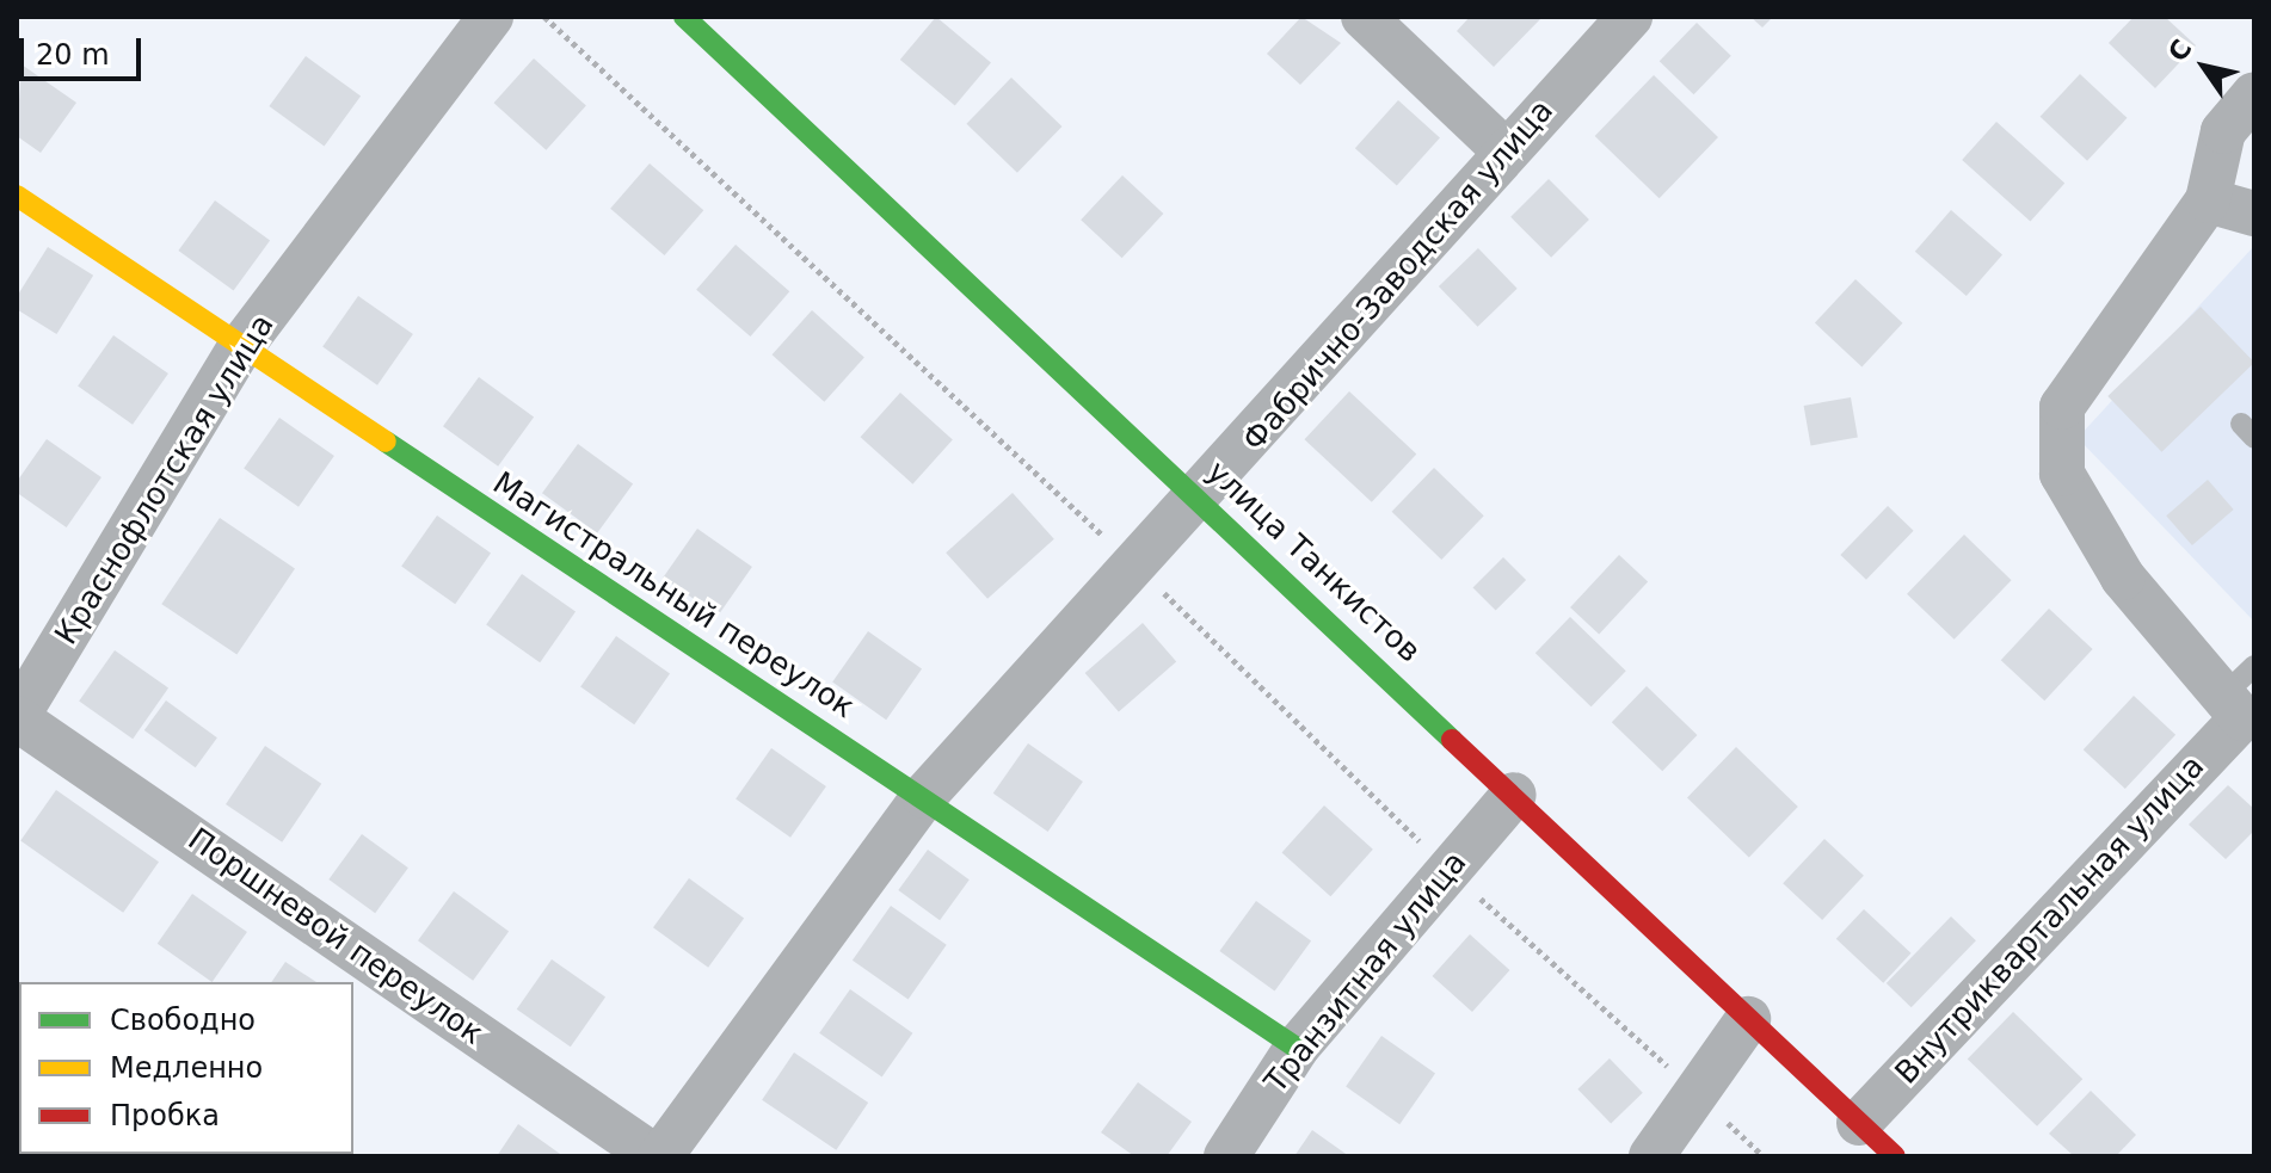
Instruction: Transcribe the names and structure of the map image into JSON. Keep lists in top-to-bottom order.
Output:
{
  "streets": {
    "street": [
      "Фабрично-Заводская улица",
      "Краснофлотская улица",
      "улица Танкистов",
      "Магистральный переулок",
      "Внутриквартальная улица",
      "Поршневой переулок",
      "Транзитная улица"
    ]
  },
  "crossings": [
    ["Фабрично-Заводская улица", "улица Танкистов"],
    ["Фабрично-Заводская улица", "Магистральный переулок"],
    ["Фабрично-Заводская улица", "Поршневой переулок"],
    ["Краснофлотская улица", "Магистральный переулок"],
    ["Краснофлотская улица", "Поршневой переулок"],
    ["улица Танкистов", "Внутриквартальная улица"],
    ["улица Танкистов", "Транзитная улица"],
    ["Магистральный переулок", "Транзитная улица"]
  ],
  "legend": ["Свободно", "Медленно", "Пробка"],
  "scale_bar": "20 m",
  "north": "top left"
}
